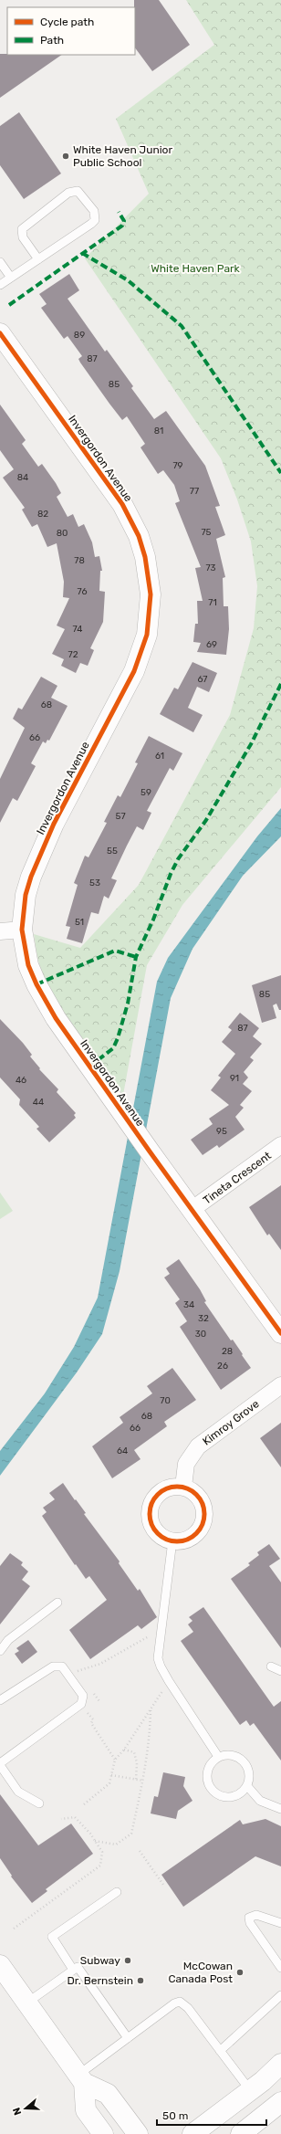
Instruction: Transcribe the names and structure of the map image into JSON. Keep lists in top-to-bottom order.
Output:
{
  "streets": {
    "street": ["Invergordon Avenue", "Tineta Crescent", "Kimroy Grove"]
  },
  "crossings": [
    ["Invergordon Avenue", "Tineta Crescent"]
  ],
  "parks": ["White Haven Park"],
  "places": [
    "White Haven Junior Public School",
    "Subway",
    "McCowan Canada Post",
    "Dr. Bernstein"
  ],
  "house_numbers": [
    "89",
    "87",
    "85",
    "81",
    "79",
    "84",
    "77",
    "82",
    "75",
    "80",
    "78",
    "73",
    "76",
    "71",
    "74",
    "69",
    "72",
    "67",
    "68",
    "66",
    "61",
    "59",
    "57",
    "55",
    "53",
    "51",
    "85",
    "87",
    "91",
    "46",
    "44",
    "95",
    "34",
    "32",
    "30",
    "28",
    "26",
    "70",
    "68",
    "66",
    "64"
  ],
  "legend": ["Cycle path", "Path"],
  "scale_bar": "50 m",
  "north": "left"
}
